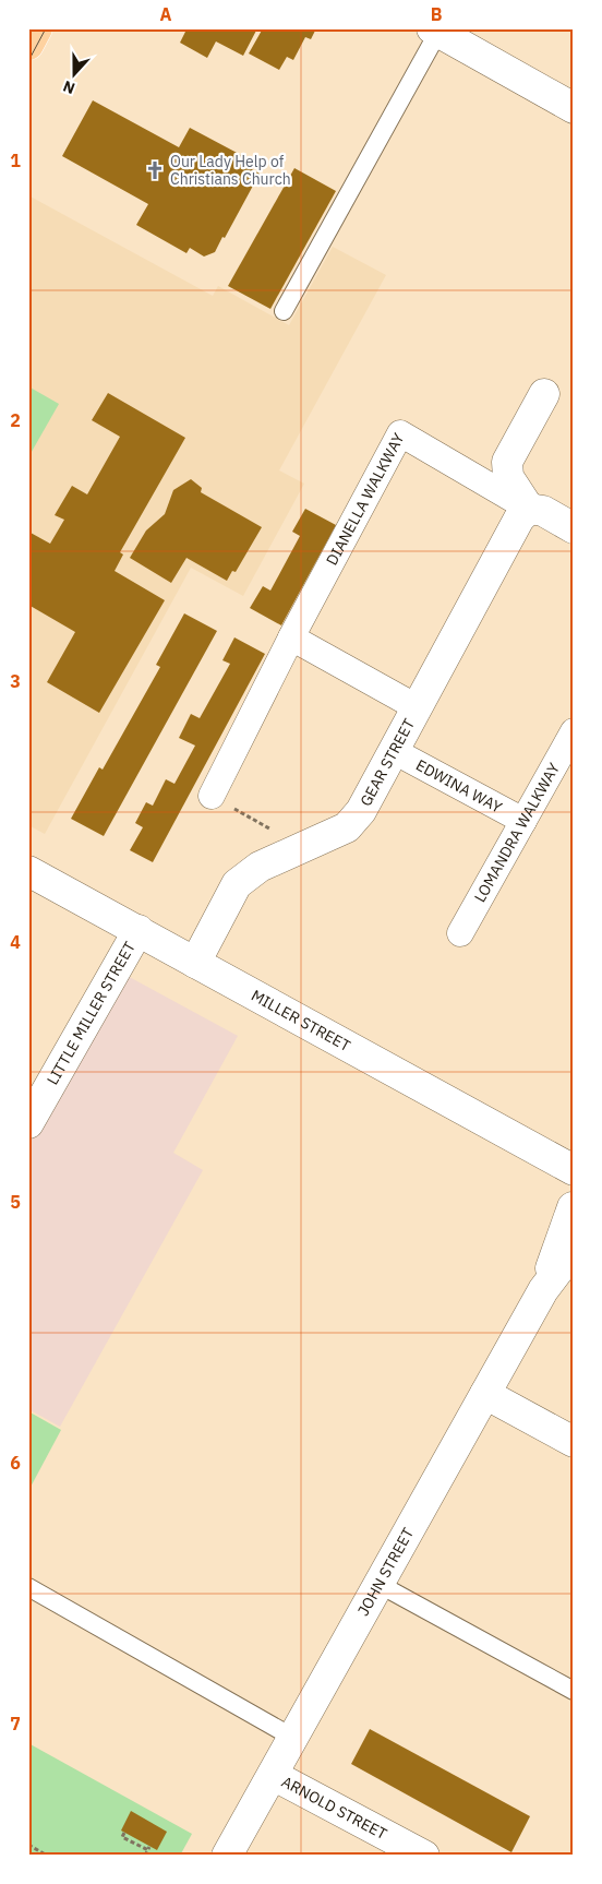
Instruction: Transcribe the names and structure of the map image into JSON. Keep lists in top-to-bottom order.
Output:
{
  "streets": {
    "street": [
      "DIANELLA WALKWAY",
      "GEAR STREET",
      "EDWINA WAY",
      "LOMANDRA WALKWAY",
      "LITTLE MILLER STREET",
      "MILLER STREET",
      "JOHN STREET",
      "ARNOLD STREET"
    ]
  },
  "crossings": [
    ["DIANELLA WALKWAY", "GEAR STREET"],
    ["GEAR STREET", "EDWINA WAY"],
    ["GEAR STREET", "MILLER STREET"],
    ["EDWINA WAY", "LOMANDRA WALKWAY"],
    ["LITTLE MILLER STREET", "MILLER STREET"],
    ["JOHN STREET", "ARNOLD STREET"]
  ],
  "places": {
    "church": ["Our Lady Help of Christians Church"]
  },
  "north": "bottom",
  "grid": {
    "columns": ["A", "B"],
    "rows": [
      "1",
      "2",
      "3",
      "4",
      "5",
      "6",
      "7"
    ]
  }
}
